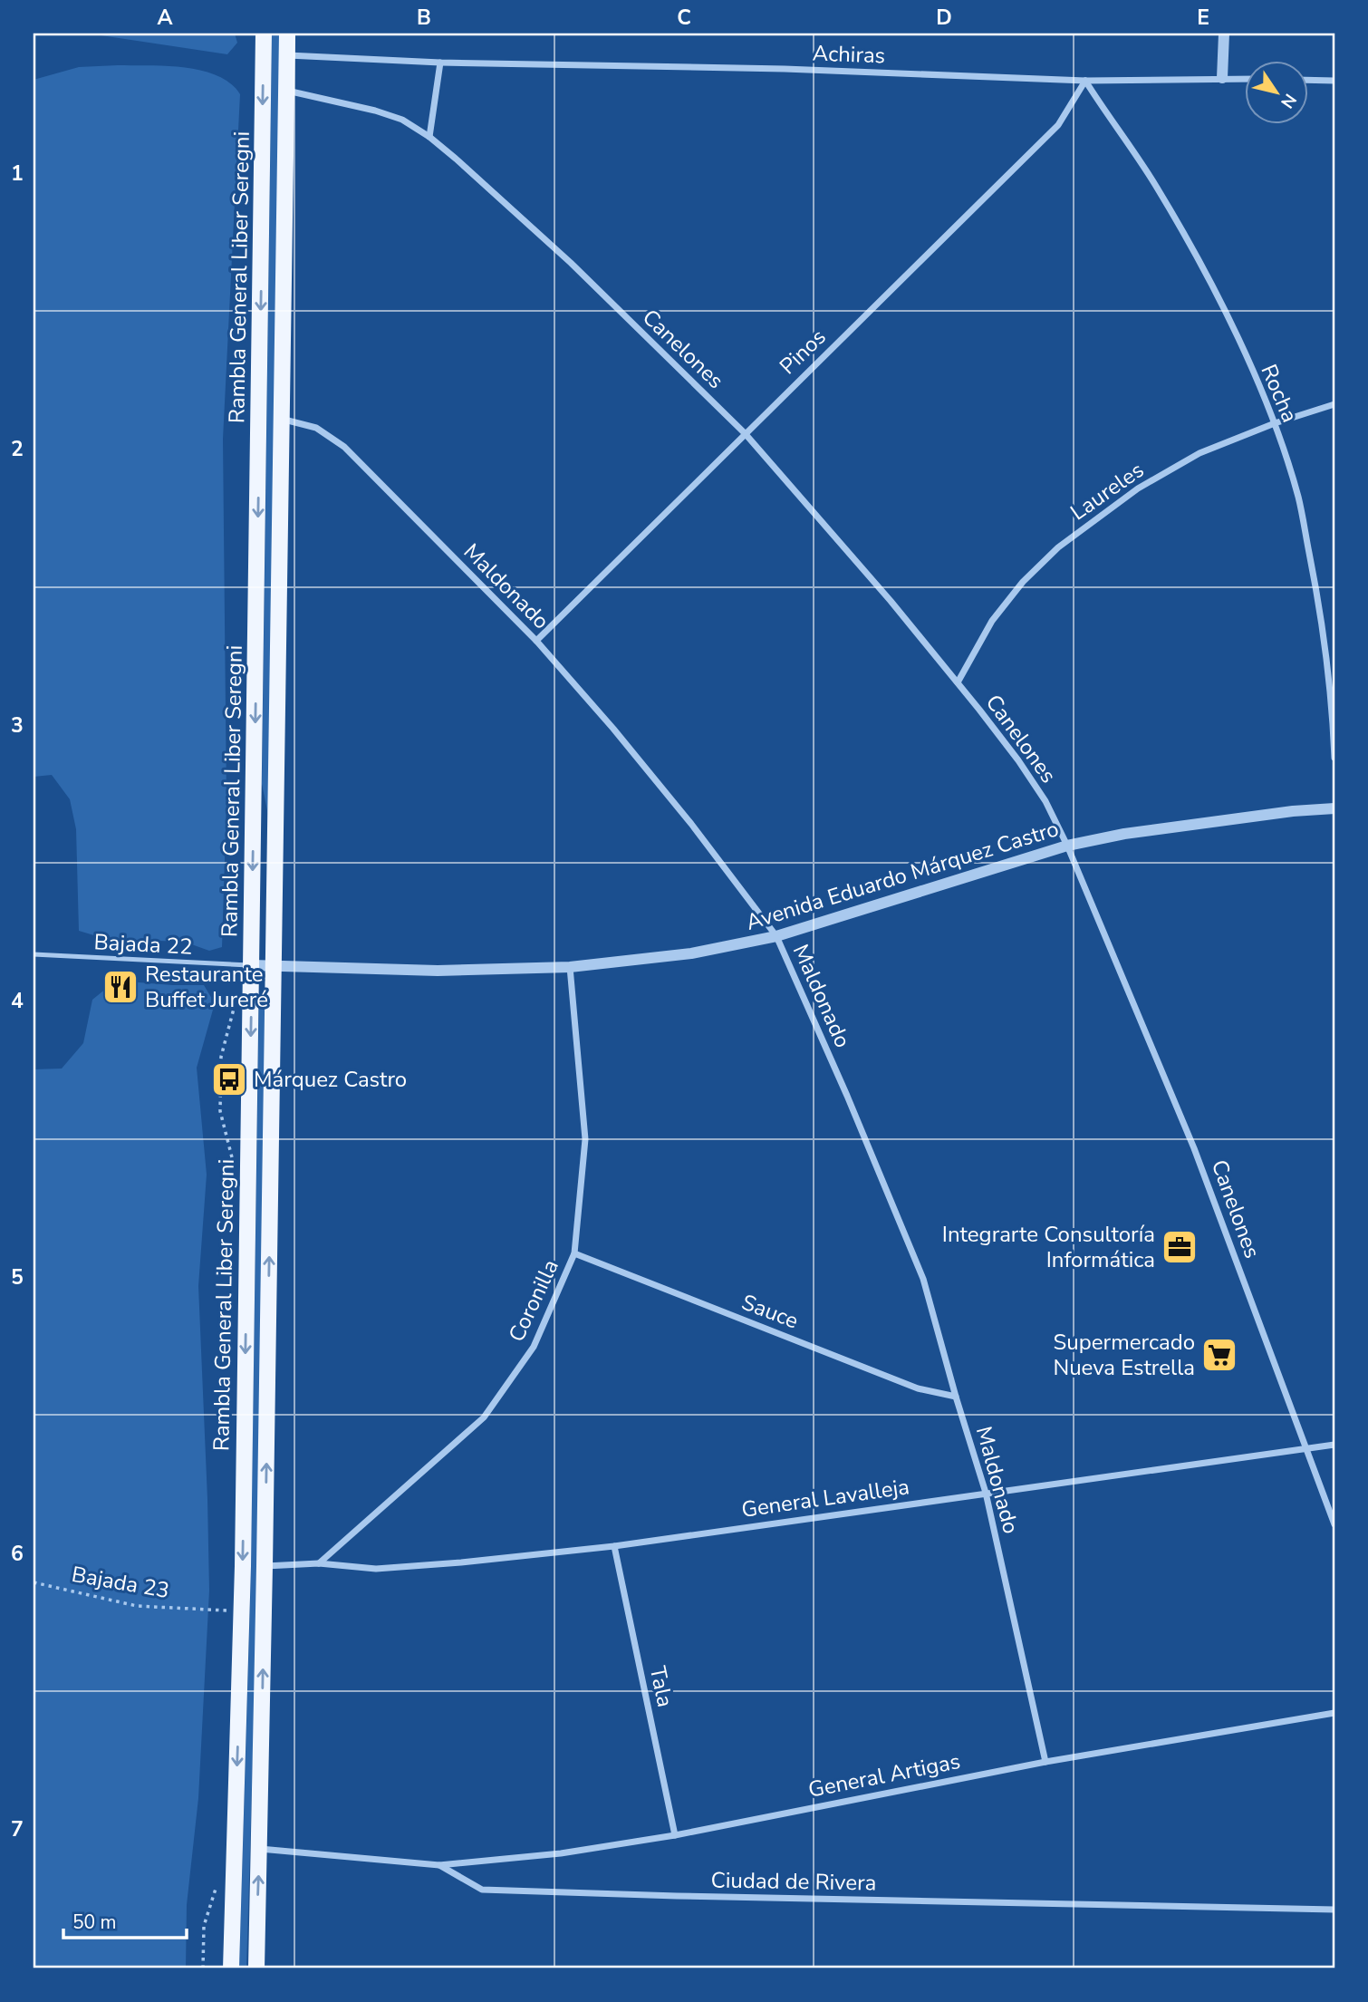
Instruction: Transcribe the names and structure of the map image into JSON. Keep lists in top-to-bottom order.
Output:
{
  "streets": {
    "main road": ["Rambla General Liber Seregni"],
    "street": [
      "Achiras",
      "Canelones",
      "Pinos",
      "Rocha",
      "Laureles",
      "Maldonado",
      "Avenida Eduardo Márquez Castro",
      "Coronilla",
      "Sauce",
      "General Lavalleja",
      "Tala",
      "General Artigas",
      "Ciudad de Rivera"
    ],
    "lane": ["Bajada 22"],
    "path": ["Bajada 23"]
  },
  "crossings": [
    ["Achiras", "Rambla General Liber Seregni"],
    ["Achiras", "Pinos"],
    ["Achiras", "Rocha"],
    ["Rambla General Liber Seregni", "Canelones"],
    ["Rambla General Liber Seregni", "Maldonado"],
    ["Rambla General Liber Seregni", "Avenida Eduardo Márquez Castro"],
    ["Rambla General Liber Seregni", "Bajada 22"],
    ["Rambla General Liber Seregni", "General Lavalleja"],
    ["Rambla General Liber Seregni", "Bajada 23"],
    ["Rambla General Liber Seregni", "Ciudad de Rivera"],
    ["Canelones", "Pinos"],
    ["Canelones", "Laureles"],
    ["Canelones", "Avenida Eduardo Márquez Castro"],
    ["Canelones", "General Lavalleja"],
    ["Pinos", "Rocha"],
    ["Pinos", "Maldonado"],
    ["Rocha", "Laureles"],
    ["Maldonado", "Avenida Eduardo Márquez Castro"],
    ["Maldonado", "Sauce"],
    ["Maldonado", "General Lavalleja"],
    ["Maldonado", "General Artigas"],
    ["Avenida Eduardo Márquez Castro", "Bajada 22"],
    ["Avenida Eduardo Márquez Castro", "Coronilla"],
    ["Coronilla", "Sauce"],
    ["Coronilla", "General Lavalleja"],
    ["General Lavalleja", "Tala"],
    ["Tala", "General Artigas"],
    ["General Artigas", "Ciudad de Rivera"]
  ],
  "places": {
    "restaurant": ["Restaurante Buffet Jureré"],
    "bus stop": ["Márquez Castro"],
    "office": ["Integrarte Consultoría Informática"],
    "supermarket": ["Supermercado Nueva Estrella"]
  },
  "scale_bar": "50 m",
  "north": "bottom right",
  "grid": {
    "columns": [
      "A",
      "B",
      "C",
      "D",
      "E"
    ],
    "rows": [
      "1",
      "2",
      "3",
      "4",
      "5",
      "6",
      "7"
    ]
  }
}
